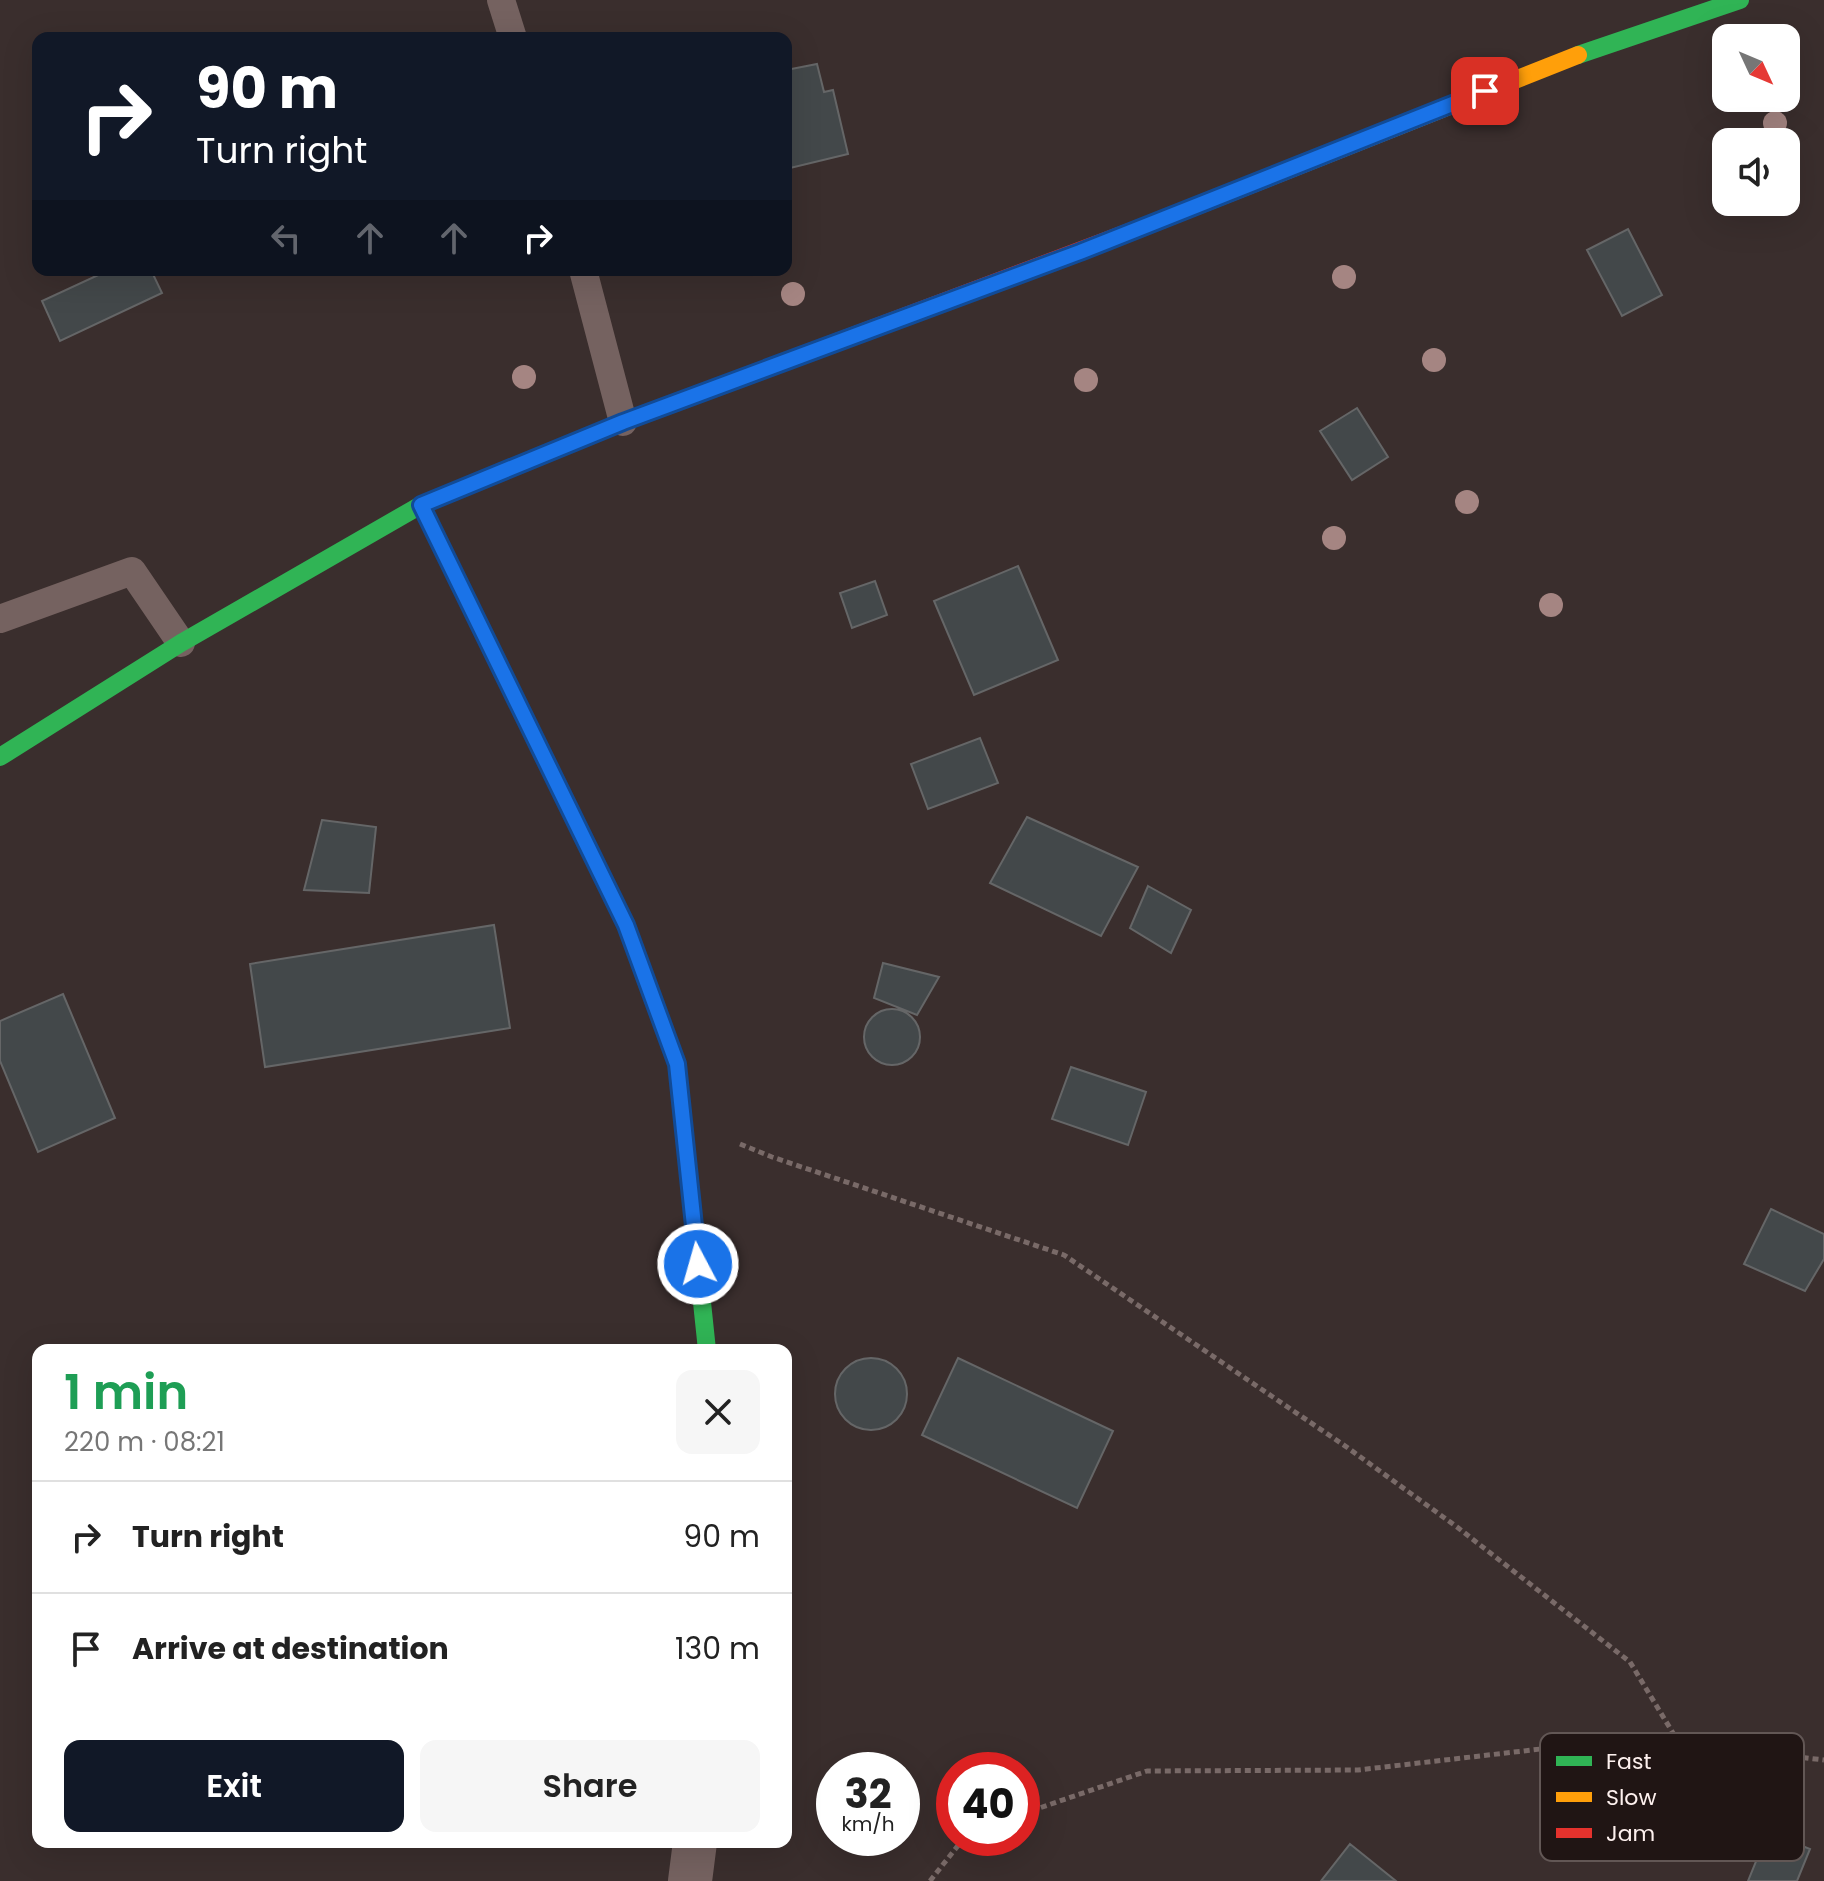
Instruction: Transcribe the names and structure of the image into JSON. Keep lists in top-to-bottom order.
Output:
{
  "legend": ["Fast", "Slow", "Jam"],
  "north": "bottom right",
  "page": {
    "turn": ["90 m", "Turn right"],
    "heading": ["1 min", "220 m · 08:21"],
    "list": [
      {
        "name": "Turn right",
        "value": "90 m"
      },
      {
        "name": "Arrive at destination",
        "value": "130 m"
      }
    ],
    "buttons": ["Exit", "Share"],
    "speed": "32 km/h",
    "limit": "40"
  }
}
